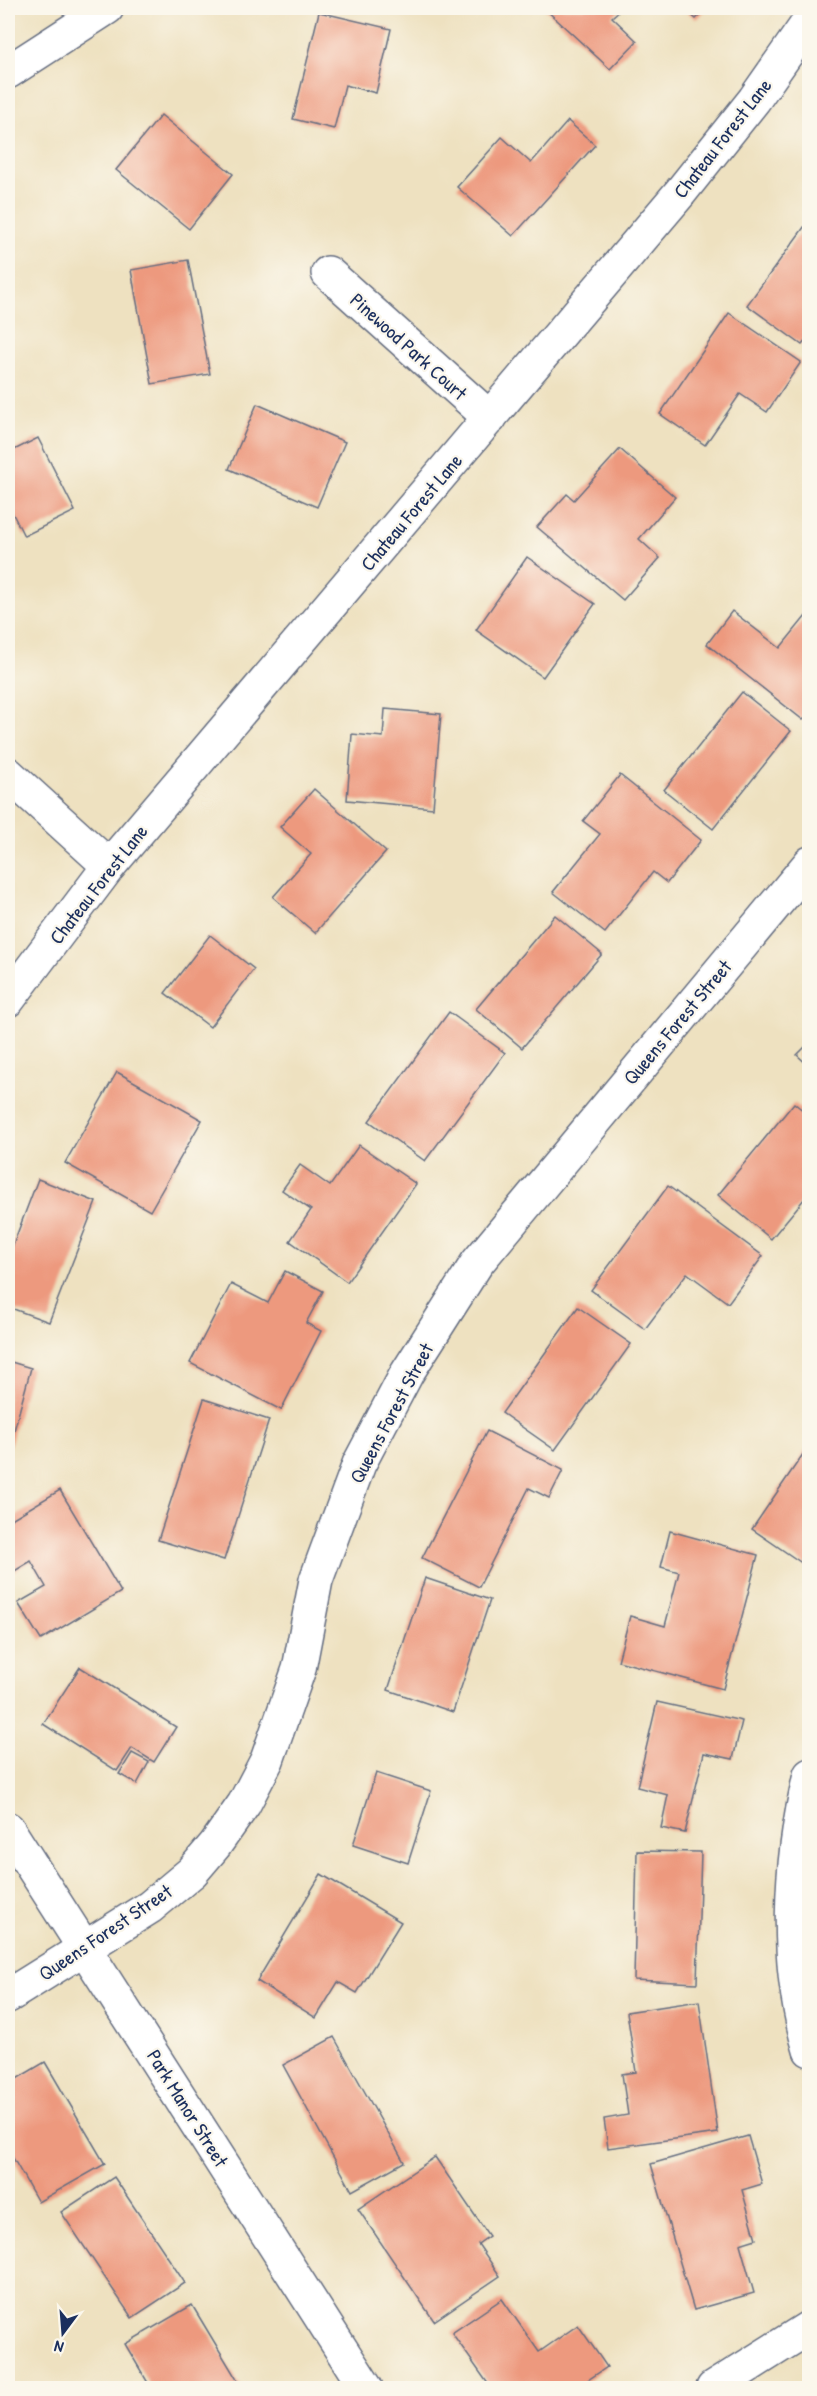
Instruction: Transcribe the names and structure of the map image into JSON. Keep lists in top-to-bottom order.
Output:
{
  "streets": {
    "street": [
      "Chateau Forest Lane",
      "Pinewood Park Court",
      "Queens Forest Street",
      "Park Manor Street"
    ]
  },
  "crossings": [
    ["Chateau Forest Lane", "Pinewood Park Court"],
    ["Queens Forest Street", "Park Manor Street"]
  ],
  "north": "bottom"
}
